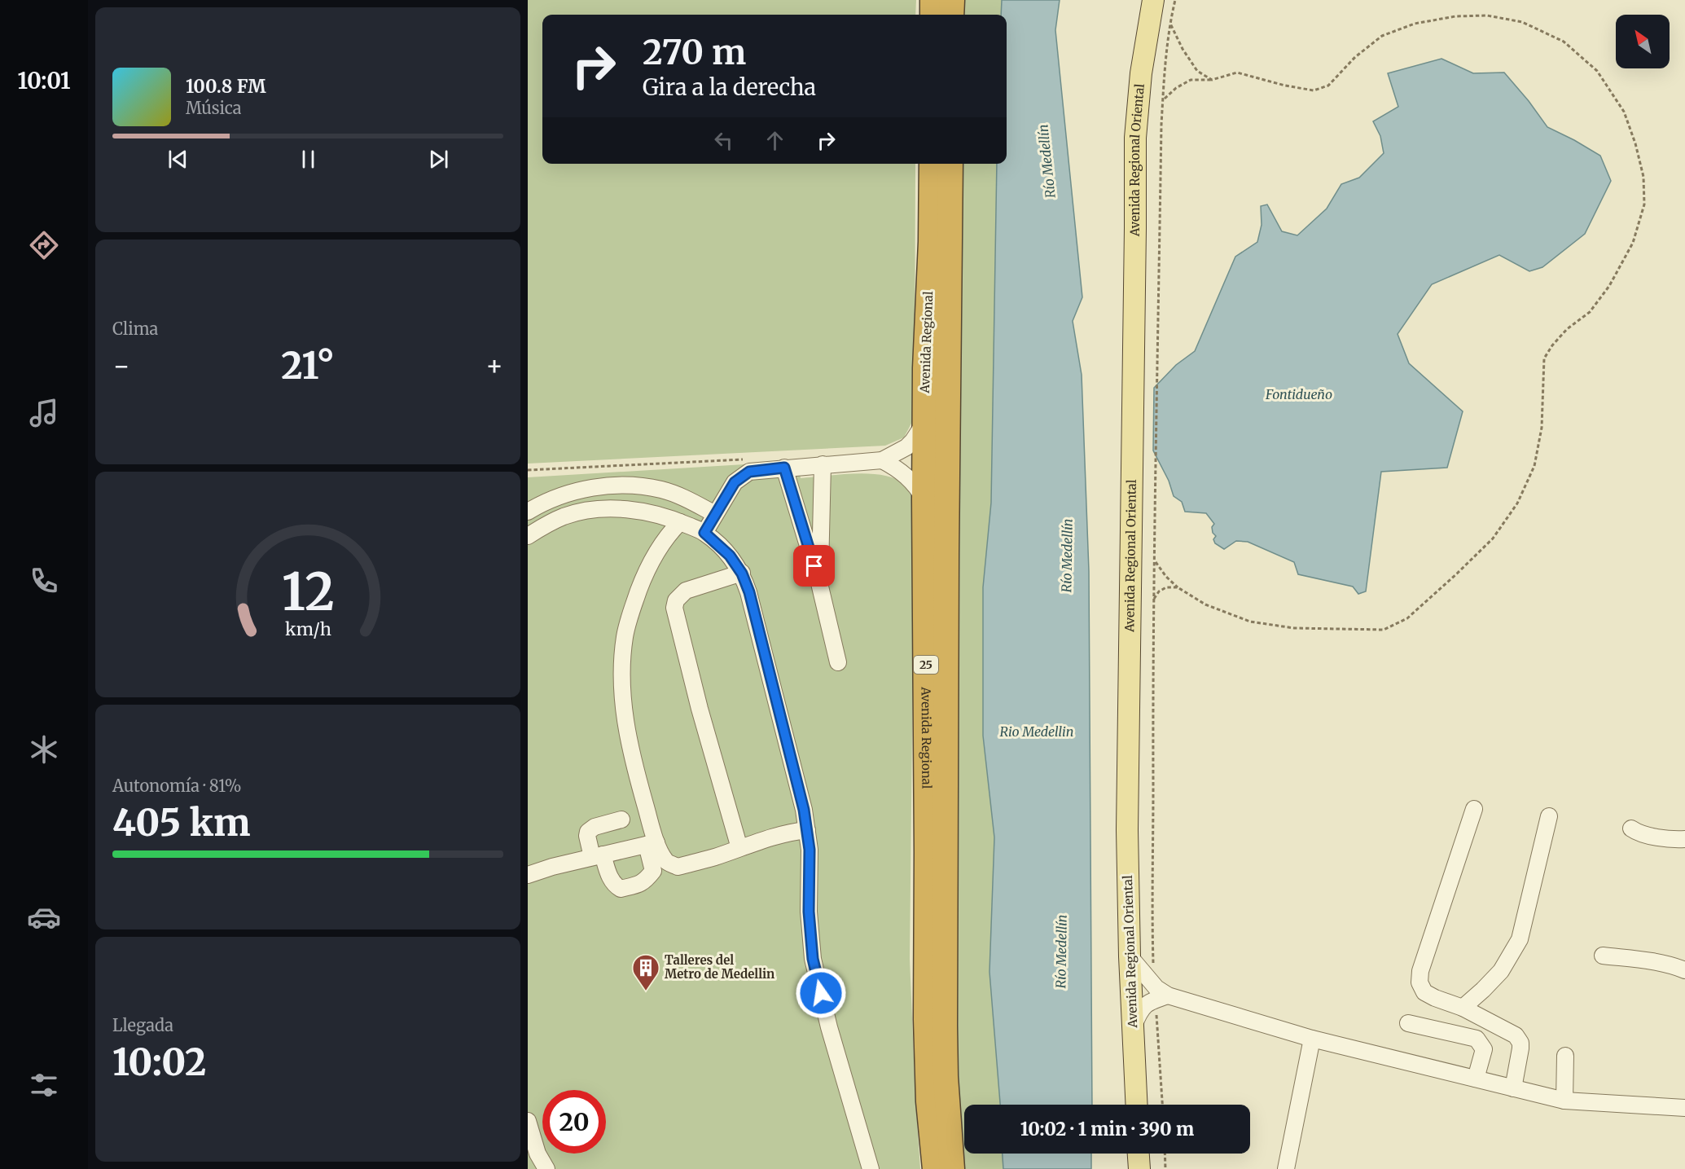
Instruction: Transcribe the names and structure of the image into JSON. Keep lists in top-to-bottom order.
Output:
{
  "streets": {
    "highway": ["Avenida Regional", "25"],
    "main road": ["Avenida Regional Oriental"]
  },
  "water": ["Río Medellín", "Fontidueño", "Rio Medellin"],
  "places": {
    "building": ["Talleres del Metro de Medellin"]
  },
  "north": "top left",
  "page": {
    "tabs": "10:01",
    "turn": ["270 m", "Gira a la derecha"],
    "song": ["100.8 FM", "Música"],
    "tile": [
      "Clima",
      ["Autonomía · 81%", "405 km"],
      ["Llegada", "10:02"]
    ],
    "heat": ["−", "21°", "+"],
    "limit": "20",
    "trip": "10:02 · 1 min · 390 m",
    "gauge": ["12", "km/h"]
  }
}
